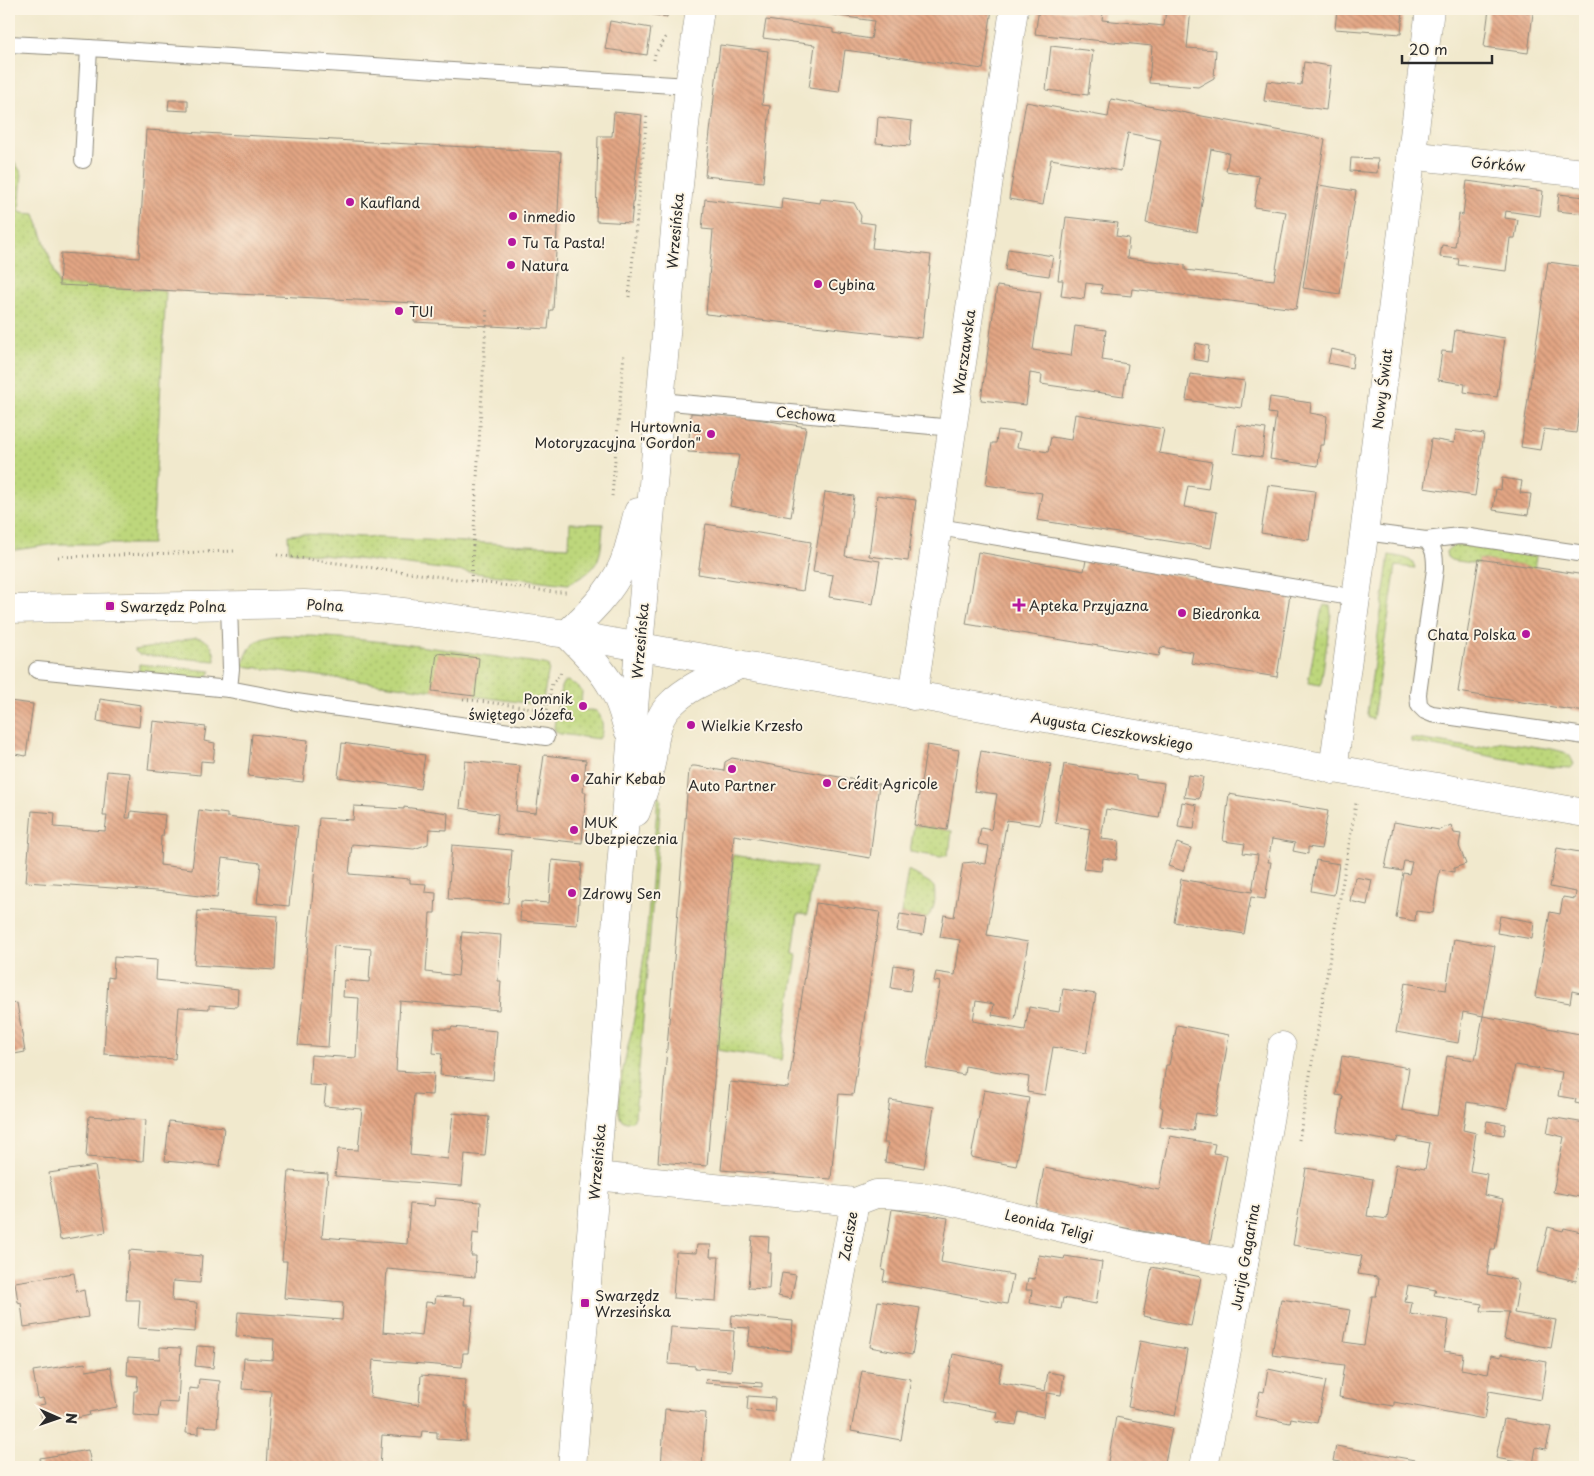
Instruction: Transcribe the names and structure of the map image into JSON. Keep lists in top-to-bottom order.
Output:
{
  "streets": {
    "street": [
      "Górków",
      "Wrzesińska",
      "Warszawska",
      "Nowy Świat",
      "Polna",
      "Augusta Cieszkowskiego",
      "Leonida Teligi",
      "Zacisze",
      "Jurija Gagarina"
    ],
    "lane": ["Cechowa"]
  },
  "crossings": [
    ["Górków", "Nowy Świat"],
    ["Wrzesińska", "Cechowa"],
    ["Wrzesińska", "Polna"],
    ["Wrzesińska", "Augusta Cieszkowskiego"],
    ["Wrzesińska", "Zacisze"],
    ["Warszawska", "Cechowa"],
    ["Warszawska", "Augusta Cieszkowskiego"],
    ["Nowy Świat", "Augusta Cieszkowskiego"],
    ["Polna", "Augusta Cieszkowskiego"],
    ["Leonida Teligi", "Zacisze"],
    ["Leonida Teligi", "Jurija Gagarina"]
  ],
  "places": {
    "other": [
      "Kaufland",
      "inmedio",
      "Tu Ta Pasta!",
      "Natura",
      "Cybina",
      "TUI",
      "Hurtownia Motoryzacyjna \"Gordon\"",
      "Biedronka",
      "Chata Polska",
      "Pomnik świętego Józefa",
      "Wielkie Krzesło",
      "Auto Partner",
      "Zahir Kebab",
      "Crédit Agricole",
      "MUK Ubezpieczenia",
      "Zdrowy Sen"
    ],
    "health": ["Apteka Przyjazna"],
    "transit": ["Swarzędz Polna", "Swarzędz Wrzesińska"]
  },
  "scale_bar": "20 m",
  "north": "right"
}
